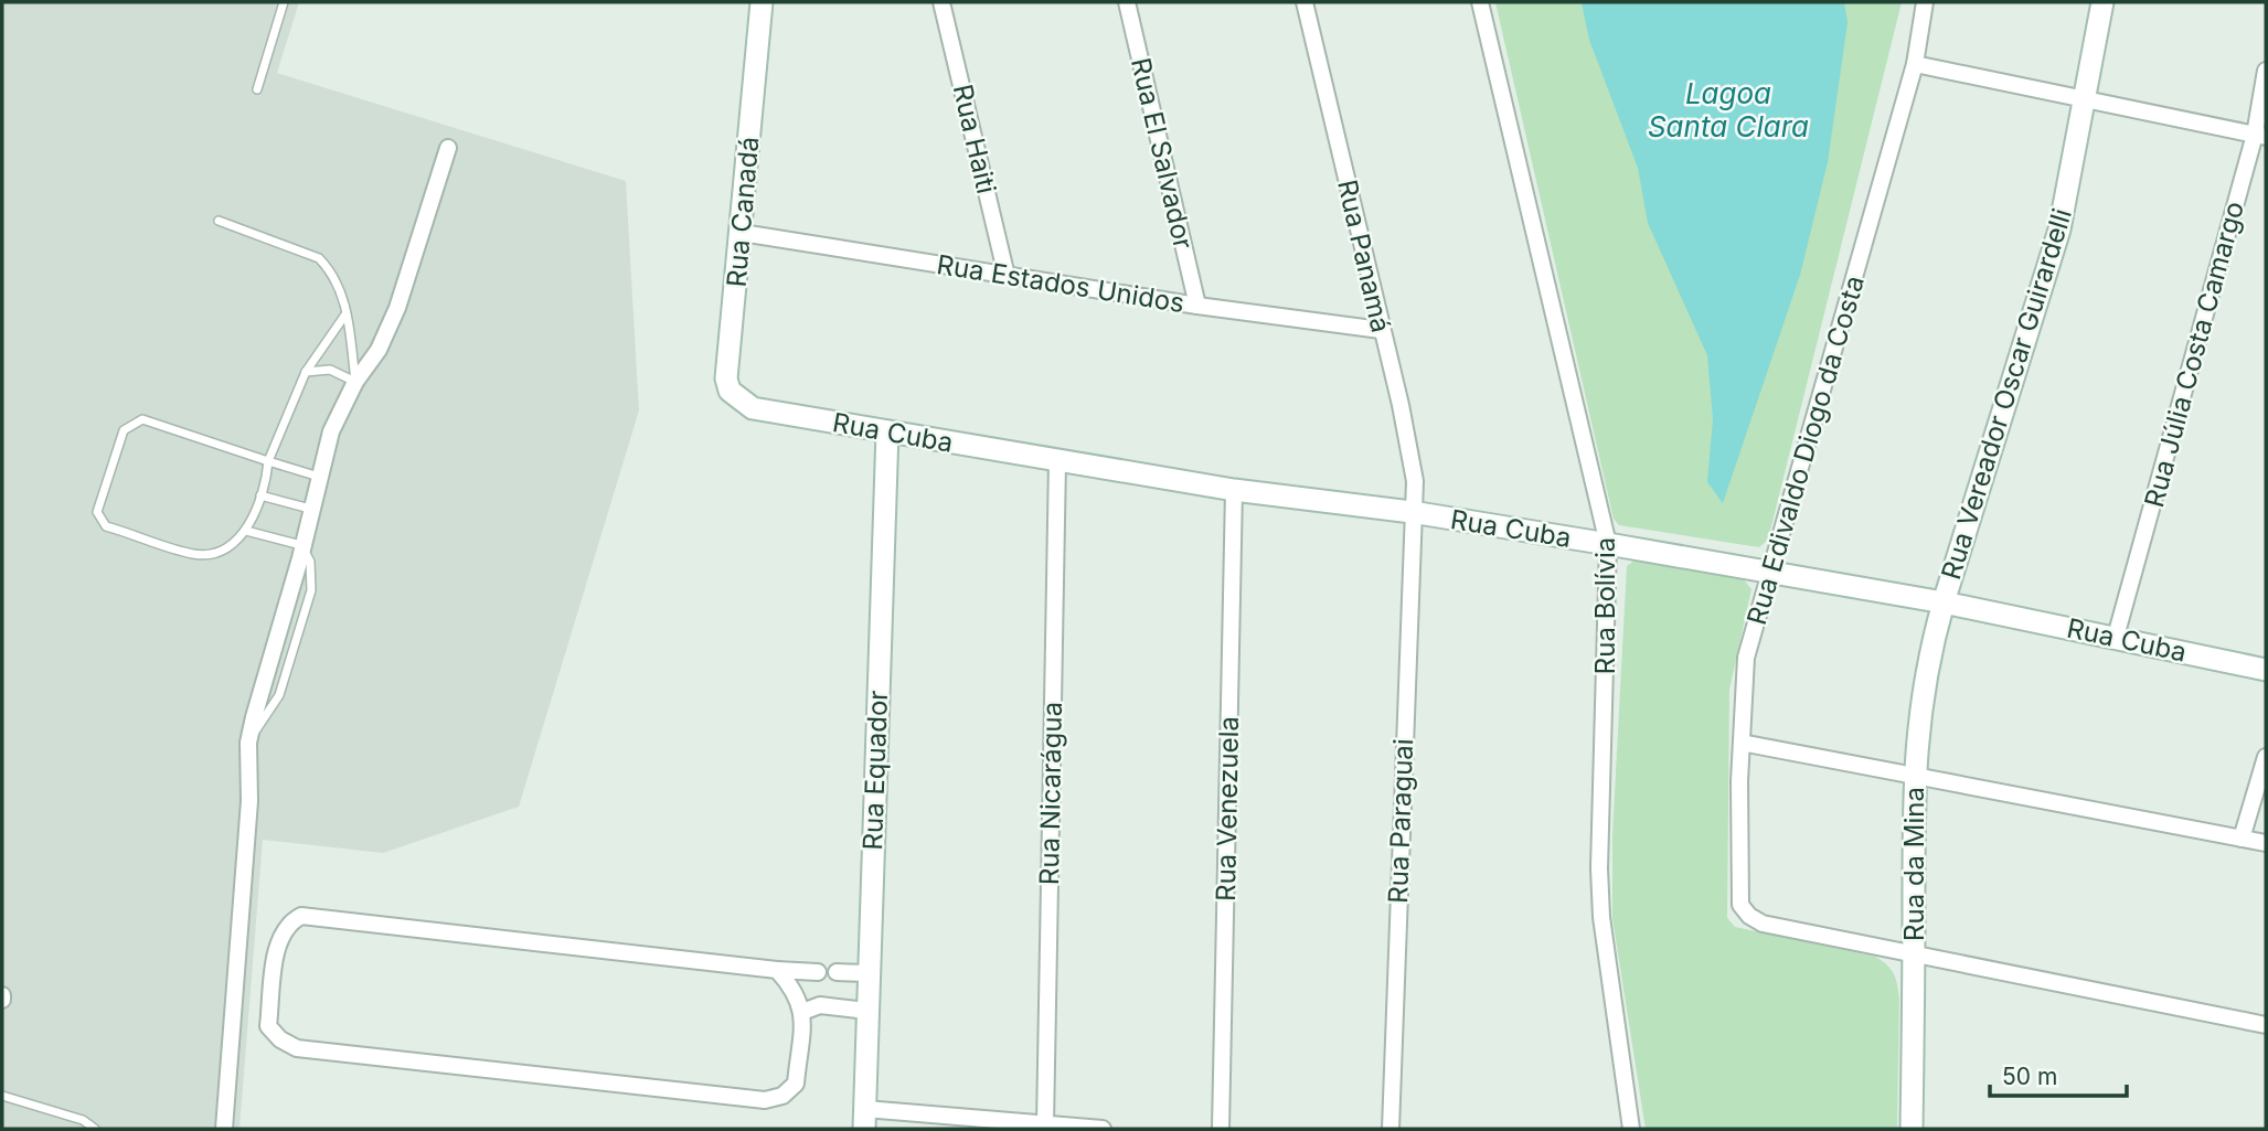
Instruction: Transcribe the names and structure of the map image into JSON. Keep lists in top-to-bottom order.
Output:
{
  "streets": {
    "street": [
      "Rua Haiti",
      "Rua El Salvador",
      "Rua Canadá",
      "Rua Panamá",
      "Rua Estados Unidos",
      "Rua Júlia Costa Camargo",
      "Rua Vereador Oscar Guirardelli",
      "Rua Cuba",
      "Rua Edivaldo Diogo da Costa",
      "Rua Bolívia",
      "Rua Equador",
      "Rua Nicarágua",
      "Rua Venezuela",
      "Rua Paraguai",
      "Rua da Mina"
    ]
  },
  "crossings": [
    ["Rua Haiti", "Rua Estados Unidos"],
    ["Rua El Salvador", "Rua Estados Unidos"],
    ["Rua Canadá", "Rua Estados Unidos"],
    ["Rua Canadá", "Rua Cuba"],
    ["Rua Panamá", "Rua Estados Unidos"],
    ["Rua Panamá", "Rua Cuba"],
    ["Rua Panamá", "Rua Paraguai"],
    ["Rua Júlia Costa Camargo", "Rua Cuba"],
    ["Rua Vereador Oscar Guirardelli", "Rua Cuba"],
    ["Rua Vereador Oscar Guirardelli", "Rua da Mina"],
    ["Rua Cuba", "Rua Edivaldo Diogo da Costa"],
    ["Rua Cuba", "Rua Bolívia"],
    ["Rua Cuba", "Rua Equador"],
    ["Rua Cuba", "Rua Nicarágua"],
    ["Rua Cuba", "Rua Venezuela"],
    ["Rua Cuba", "Rua Paraguai"],
    ["Rua Cuba", "Rua da Mina"],
    ["Rua Edivaldo Diogo da Costa", "Rua da Mina"]
  ],
  "water": ["Lagoa Santa Clara"],
  "scale_bar": "50 m"
}
